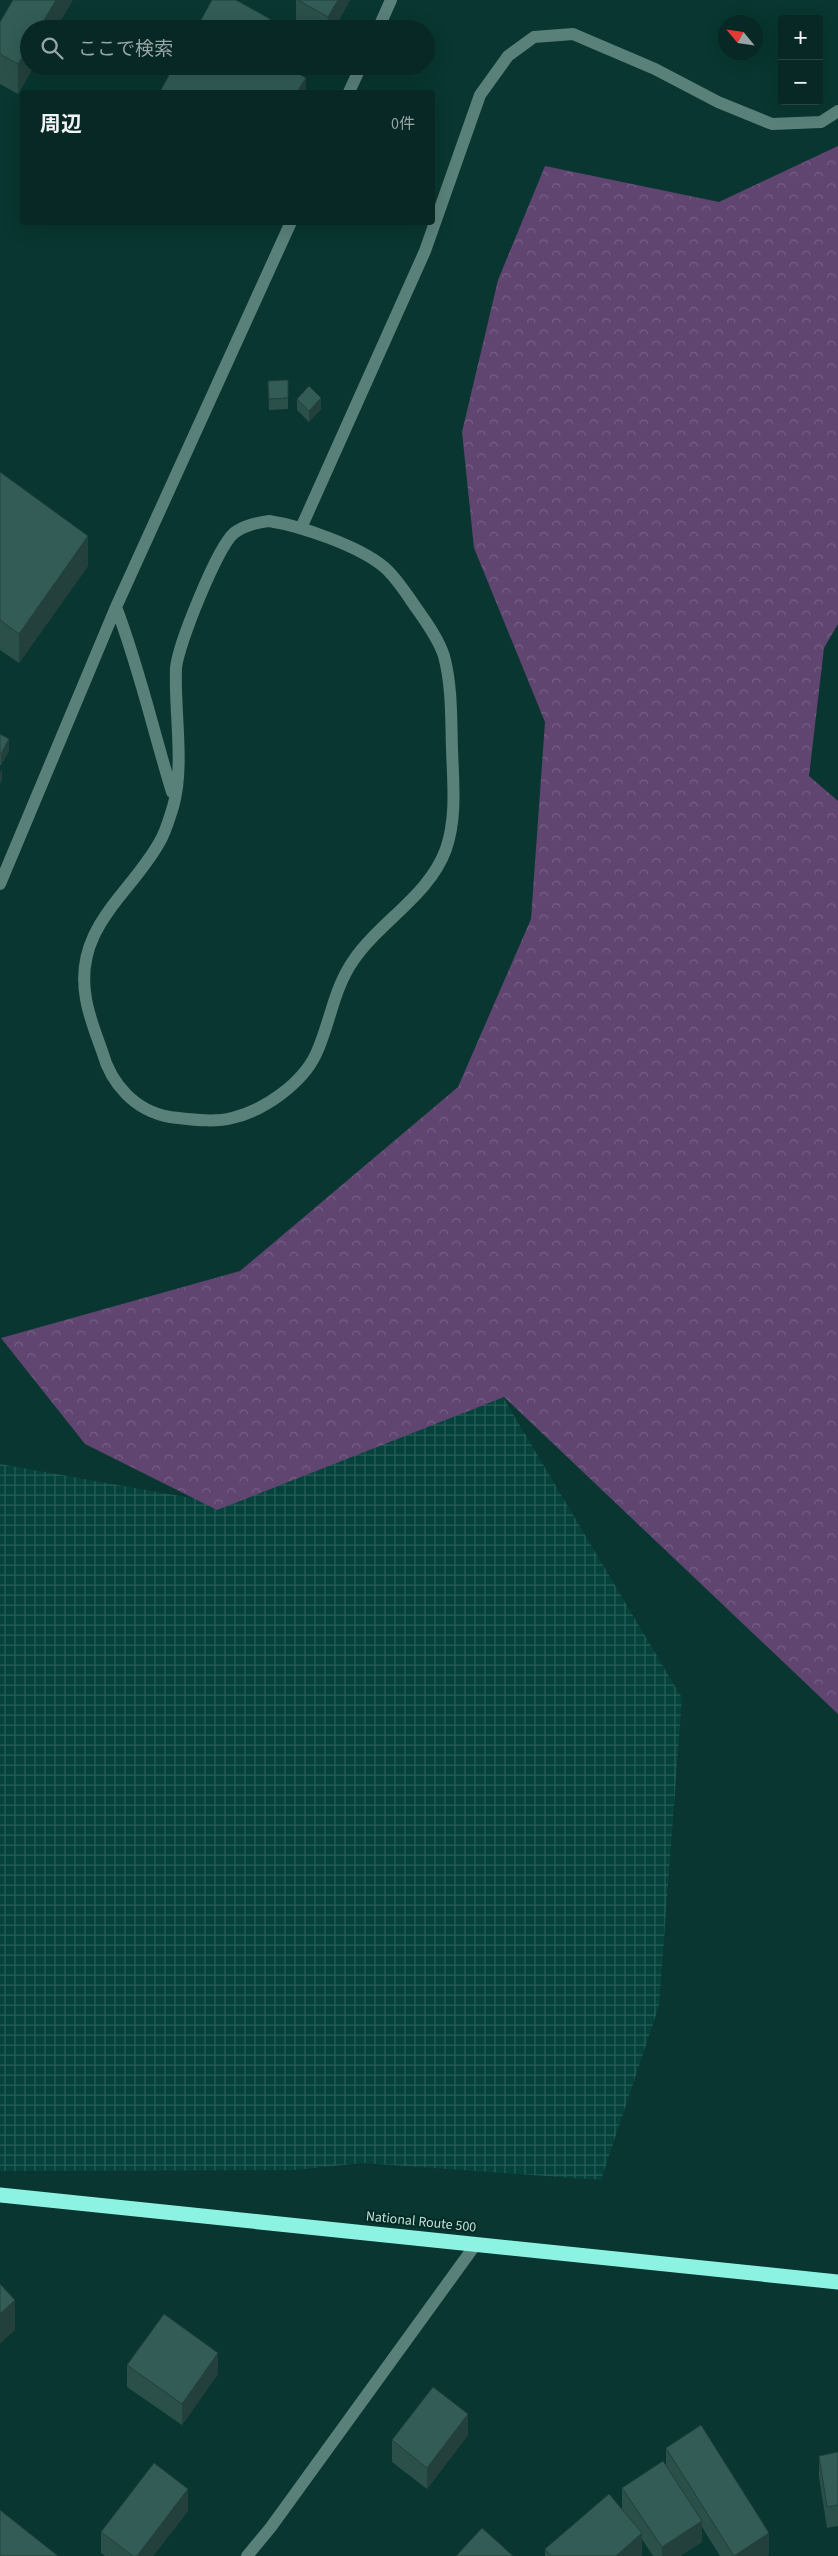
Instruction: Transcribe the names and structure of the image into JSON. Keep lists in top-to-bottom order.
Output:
{
  "streets": {
    "highway": ["National Route 500"]
  },
  "north": "top left",
  "page": {
    "map_buttons": ["+", "−"],
    "search": "ここで検索",
    "heading": ["周辺", "0件"]
  }
}
